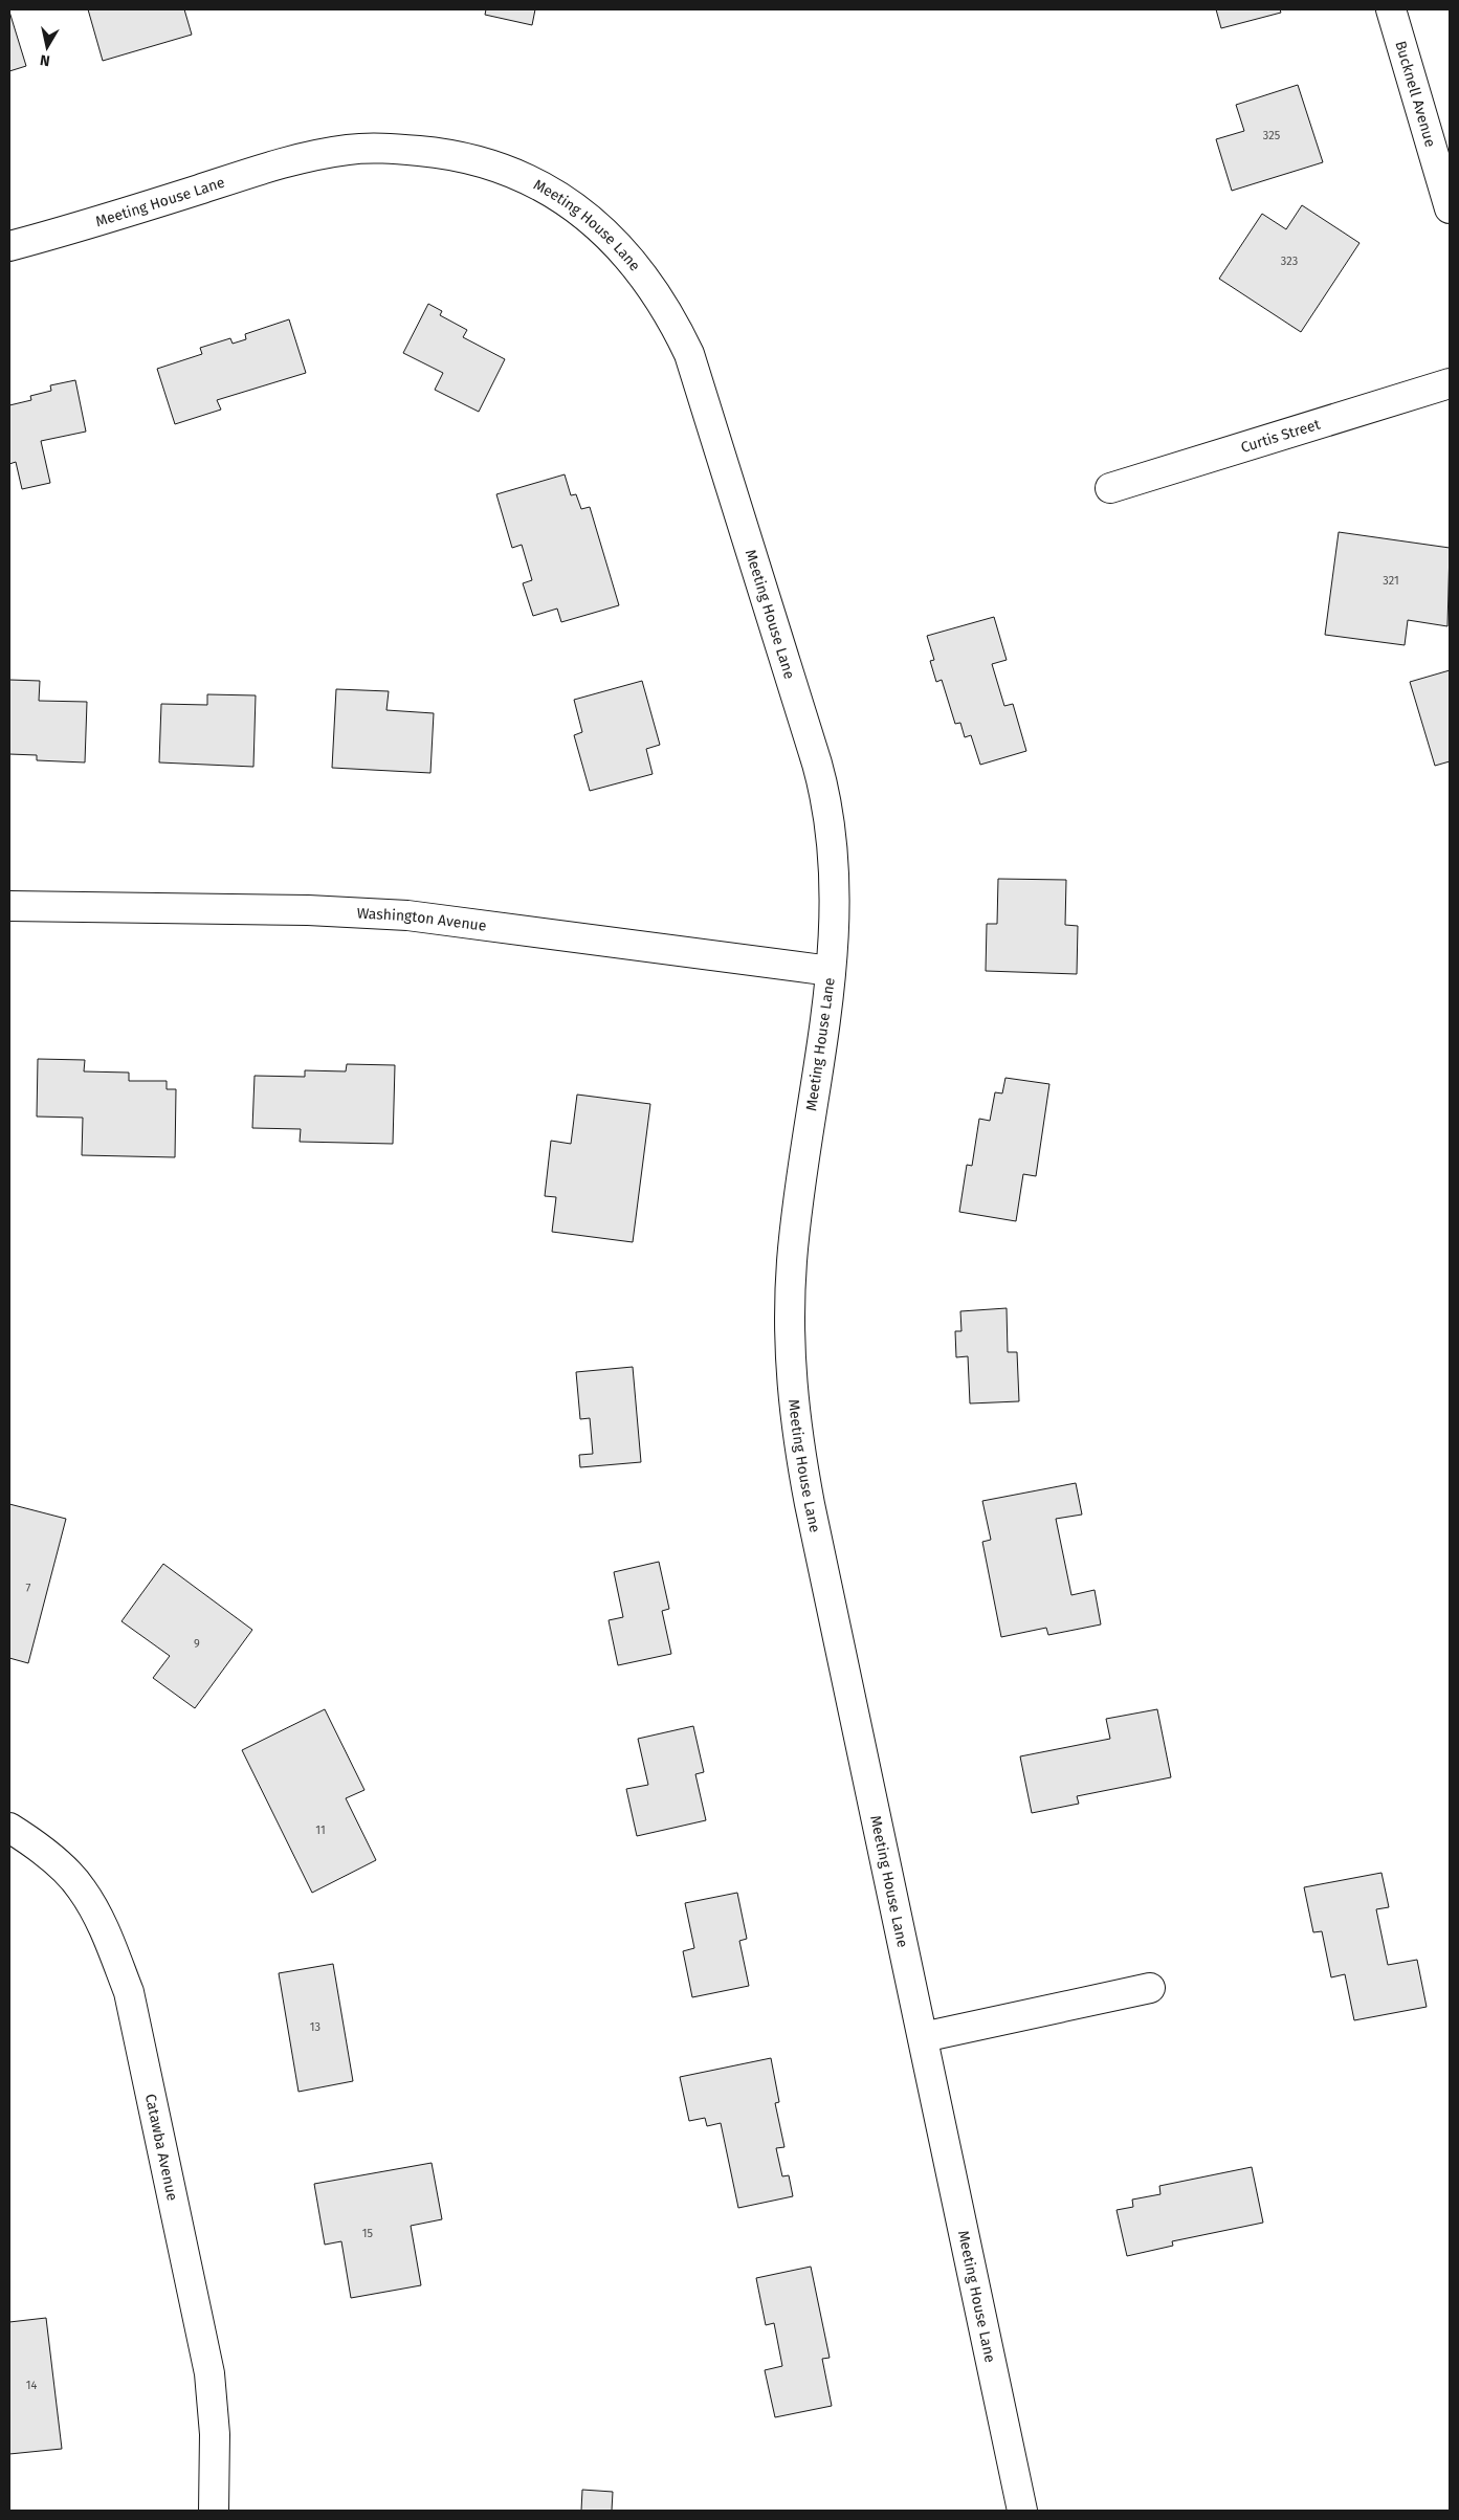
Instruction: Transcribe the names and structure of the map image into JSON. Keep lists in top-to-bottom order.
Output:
{
  "streets": {
    "street": [
      "Bucknell Avenue",
      "Meeting House Lane",
      "Curtis Street",
      "Washington Avenue",
      "Catawba Avenue"
    ]
  },
  "crossings": [
    ["Meeting House Lane", "Washington Avenue"]
  ],
  "house_numbers": [
    "325",
    "323",
    "321",
    "7",
    "9",
    "11",
    "13",
    "15",
    "14"
  ],
  "north": "bottom"
}
